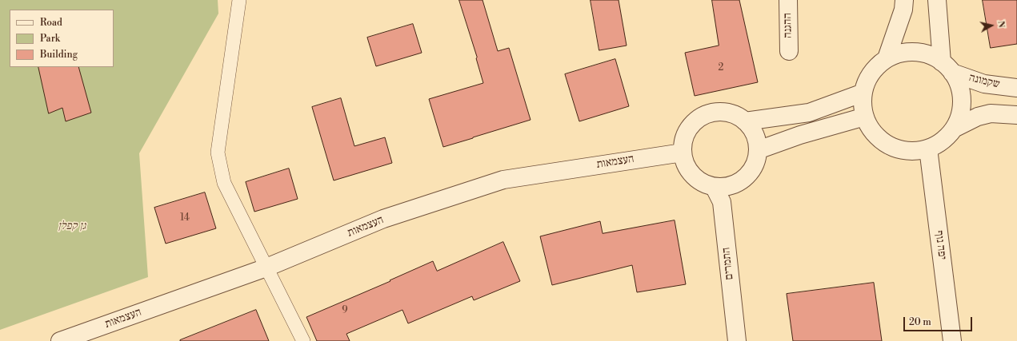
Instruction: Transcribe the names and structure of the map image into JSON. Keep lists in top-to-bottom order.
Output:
{
  "streets": {
    "street": [
      "ההגנה",
      "שקמונה",
      "העצמאות",
      "יפה נוף",
      "התמרים"
    ]
  },
  "crossings": [
    ["שקמונה", "יפה נוף"],
    ["העצמאות", "התמרים"]
  ],
  "parks": ["גן קפלן"],
  "house_numbers": ["2", "14", "9"],
  "legend": ["Road", "Park", "Building"],
  "scale_bar": "20 m",
  "north": "right"
}
